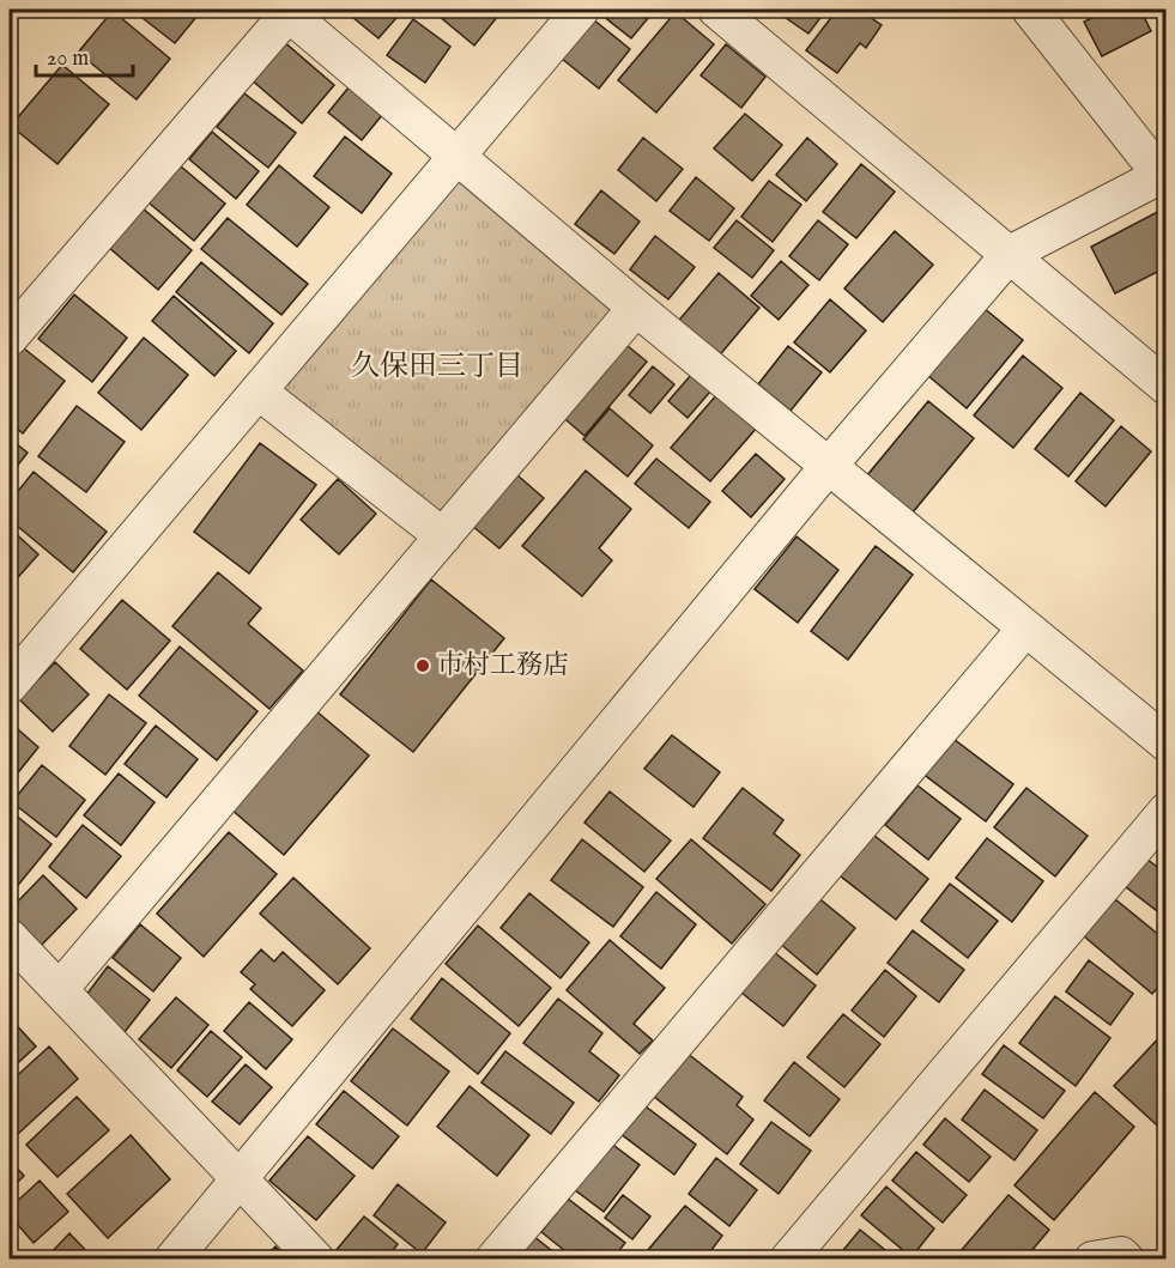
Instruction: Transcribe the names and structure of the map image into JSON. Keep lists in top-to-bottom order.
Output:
{
  "districts": ["久保田三丁目"],
  "places": ["市村工務店"],
  "scale_bar": "20 m"
}
